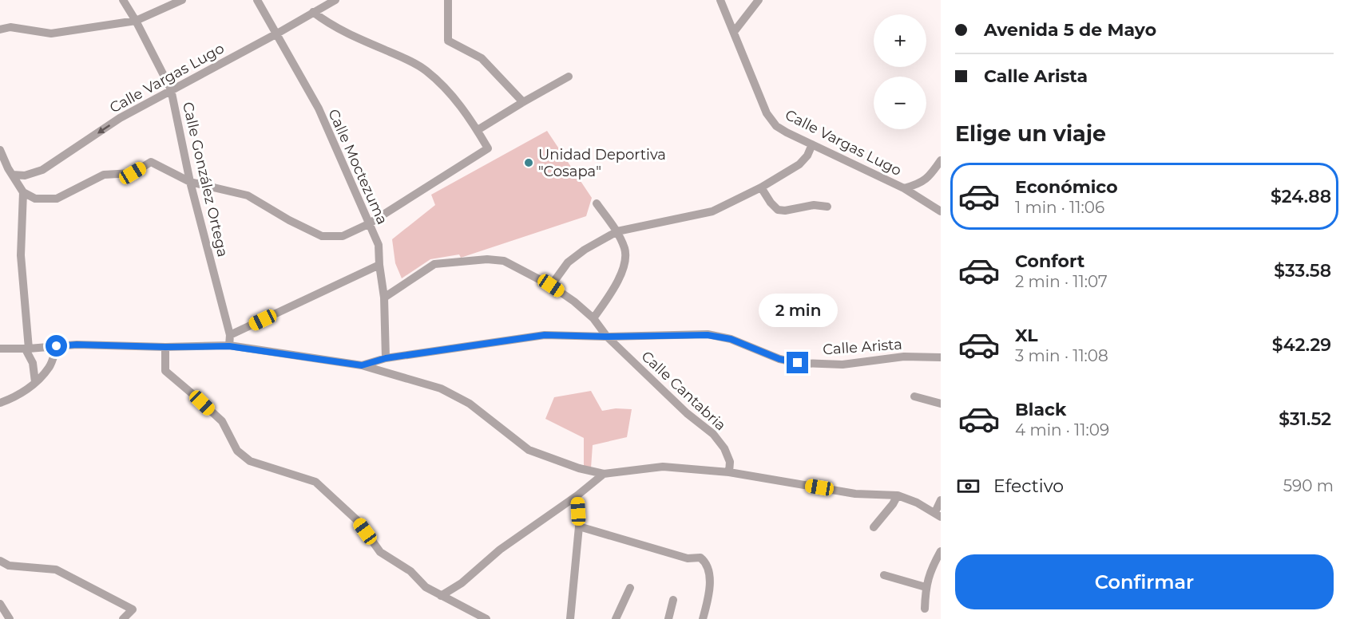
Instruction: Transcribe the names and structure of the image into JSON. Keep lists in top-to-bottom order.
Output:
{
  "streets": {
    "street": [
      "Calle Vargas Lugo",
      "Calle Moctezuma",
      "Calle González Ortega",
      "Calle Arista",
      "Calle Cantabria"
    ]
  },
  "crossings": [
    ["Calle Vargas Lugo", "Calle Moctezuma"],
    ["Calle Vargas Lugo", "Calle González Ortega"],
    ["Calle Moctezuma", "Calle Arista"],
    ["Calle Moctezuma", "Calle Cantabria"],
    ["Calle Arista", "Calle Cantabria"]
  ],
  "places": ["Unidad Deportiva \"Cosapa\""],
  "page": {
    "banner": ["Avenida 5 de Mayo", "Calle Arista"],
    "map_buttons": ["+", "−"],
    "heading": "Elige un viaje",
    "list": [
      {
        "name": "Económico",
        "note": "1 min · 11:06",
        "value": "$24.88"
      },
      {
        "name": "Confort",
        "note": "2 min · 11:07",
        "value": "$33.58"
      },
      {
        "name": "XL",
        "note": "3 min · 11:08",
        "value": "$42.29"
      },
      {
        "name": "Black",
        "note": "4 min · 11:09",
        "value": "$31.52"
      }
    ],
    "bubble": "2 min",
    "pay": ["Efectivo", "590 m"],
    "buttons": "Confirmar"
  }
}
